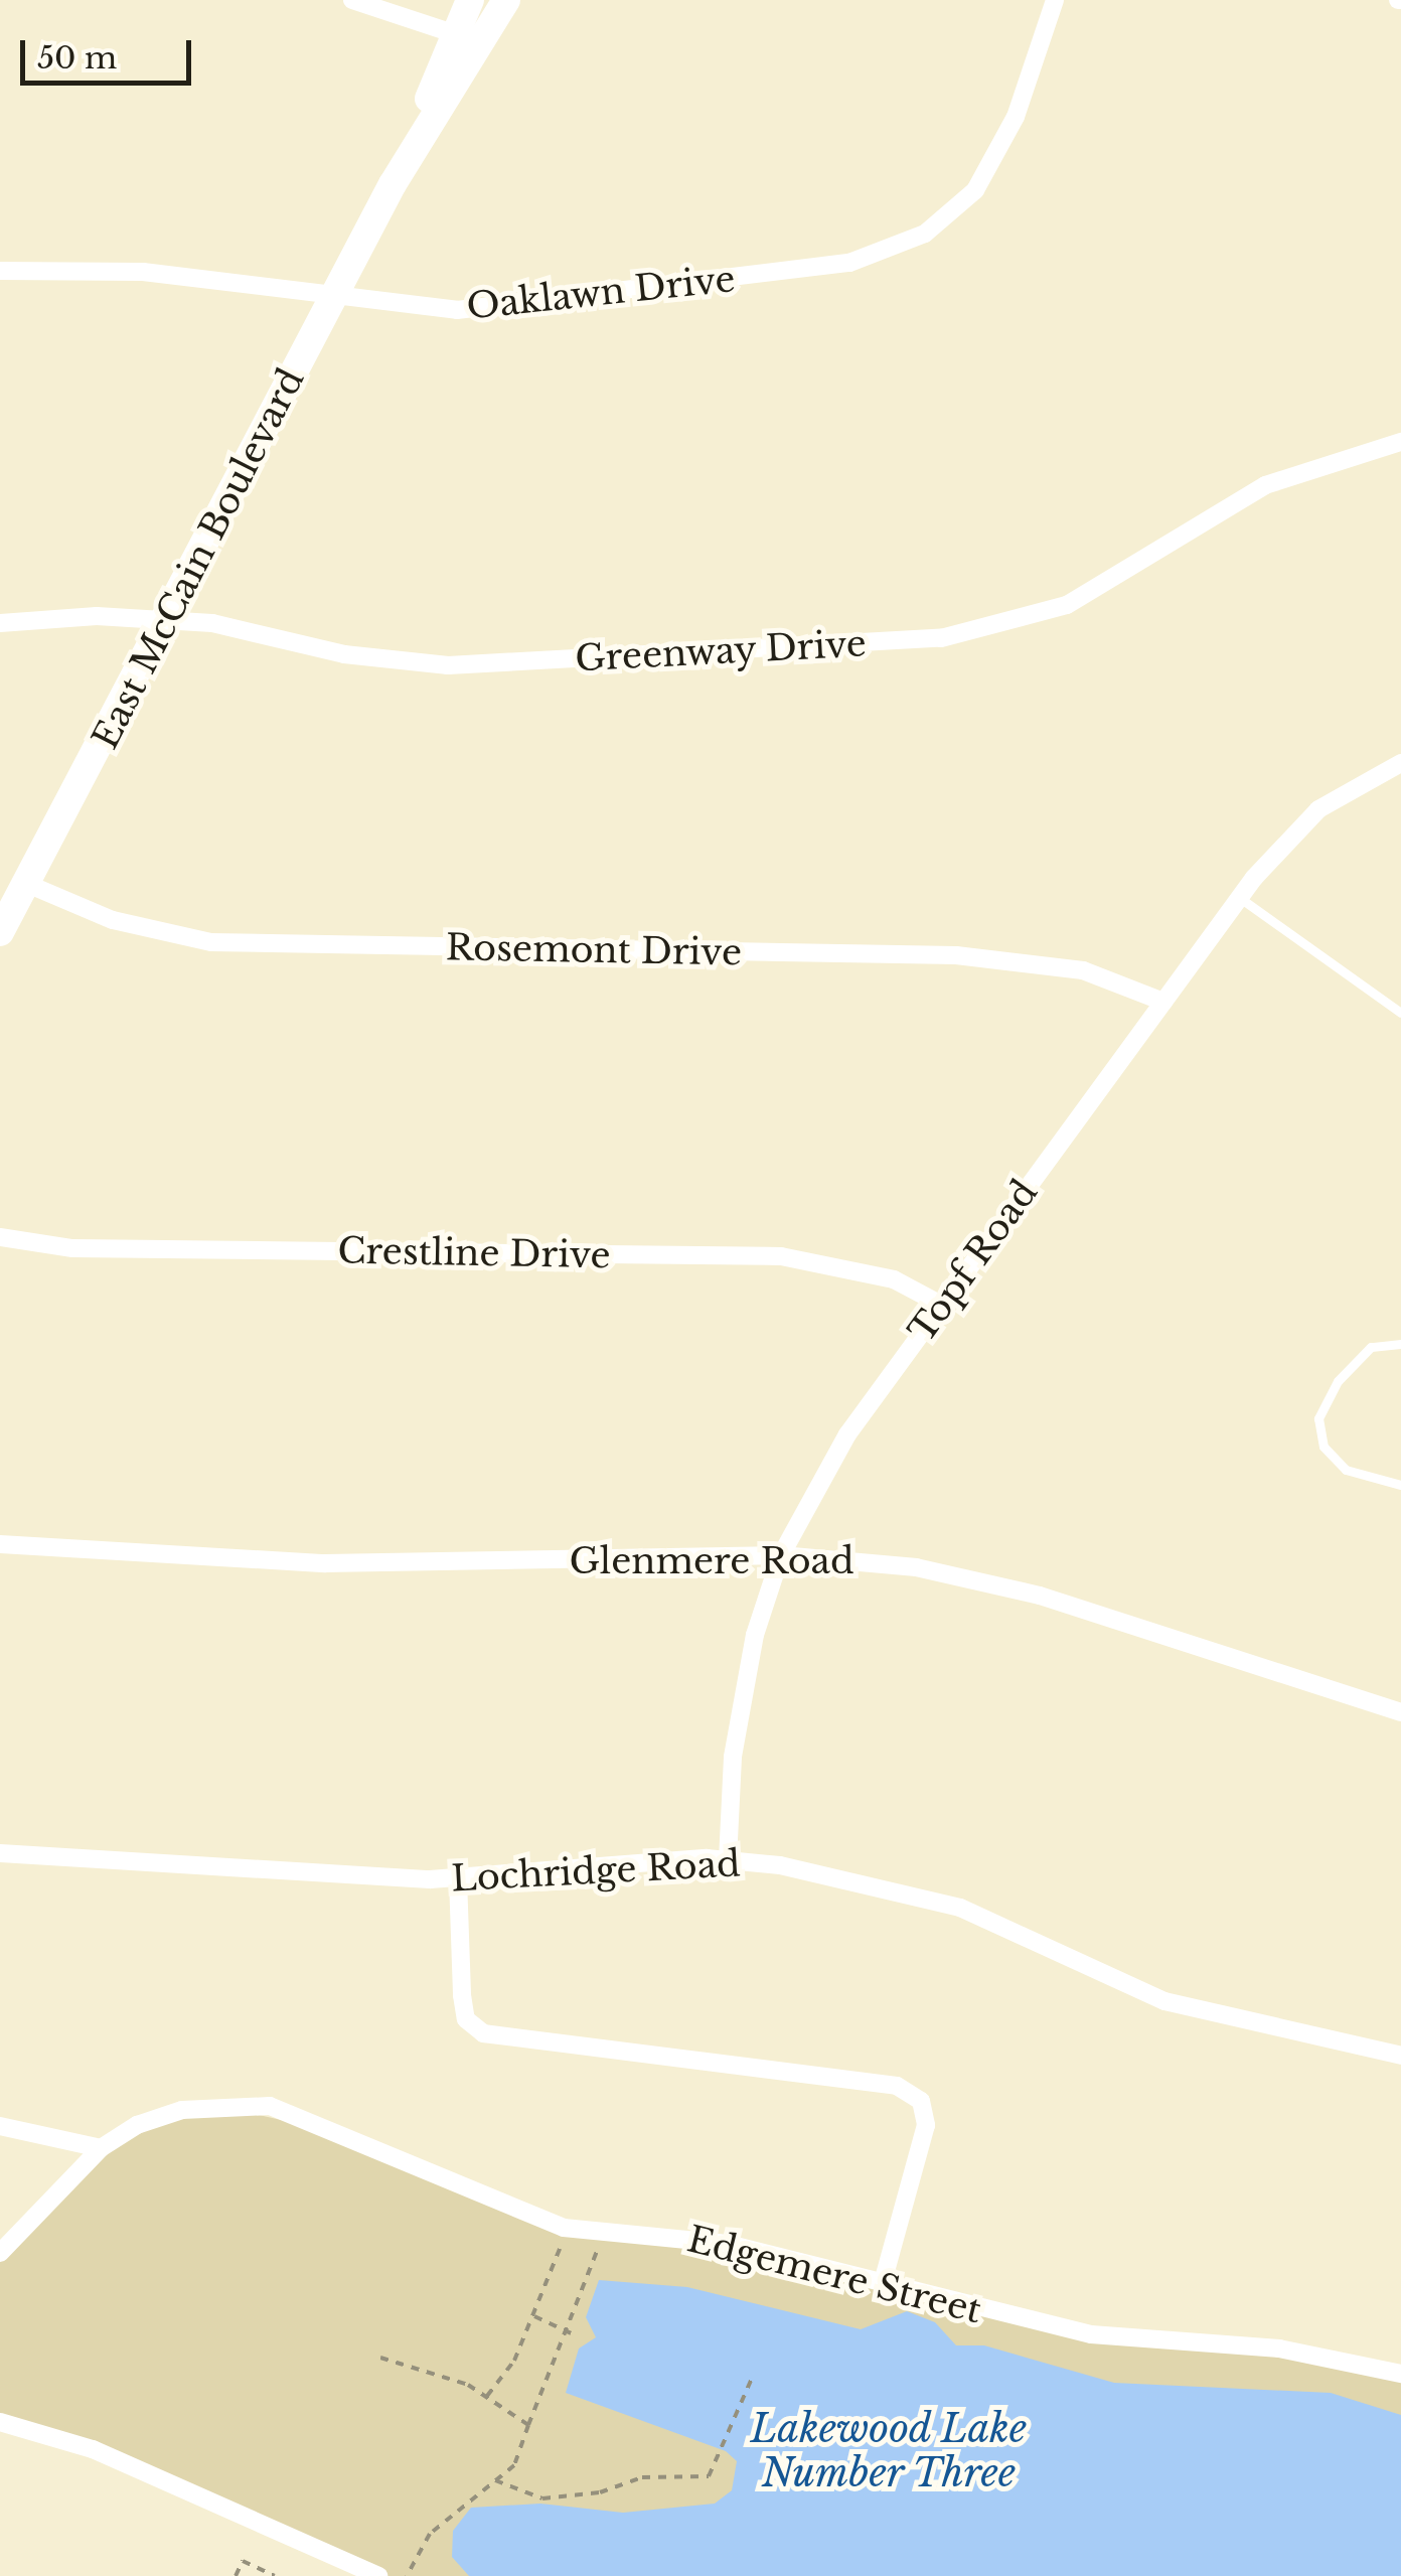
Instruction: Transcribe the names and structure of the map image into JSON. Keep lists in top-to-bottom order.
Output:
{
  "streets": {
    "main road": ["East McCain Boulevard"],
    "street": [
      "Oaklawn Drive",
      "Greenway Drive",
      "Rosemont Drive",
      "Crestline Drive",
      "Topf Road",
      "Glenmere Road",
      "Lochridge Road",
      "Edgemere Street"
    ]
  },
  "crossings": [
    ["Oaklawn Drive", "East McCain Boulevard"],
    ["East McCain Boulevard", "Greenway Drive"],
    ["East McCain Boulevard", "Rosemont Drive"],
    ["Rosemont Drive", "Topf Road"],
    ["Crestline Drive", "Topf Road"],
    ["Topf Road", "Glenmere Road"],
    ["Topf Road", "Lochridge Road"]
  ],
  "water": ["Lakewood Lake Number Three"],
  "scale_bar": "50 m"
}
